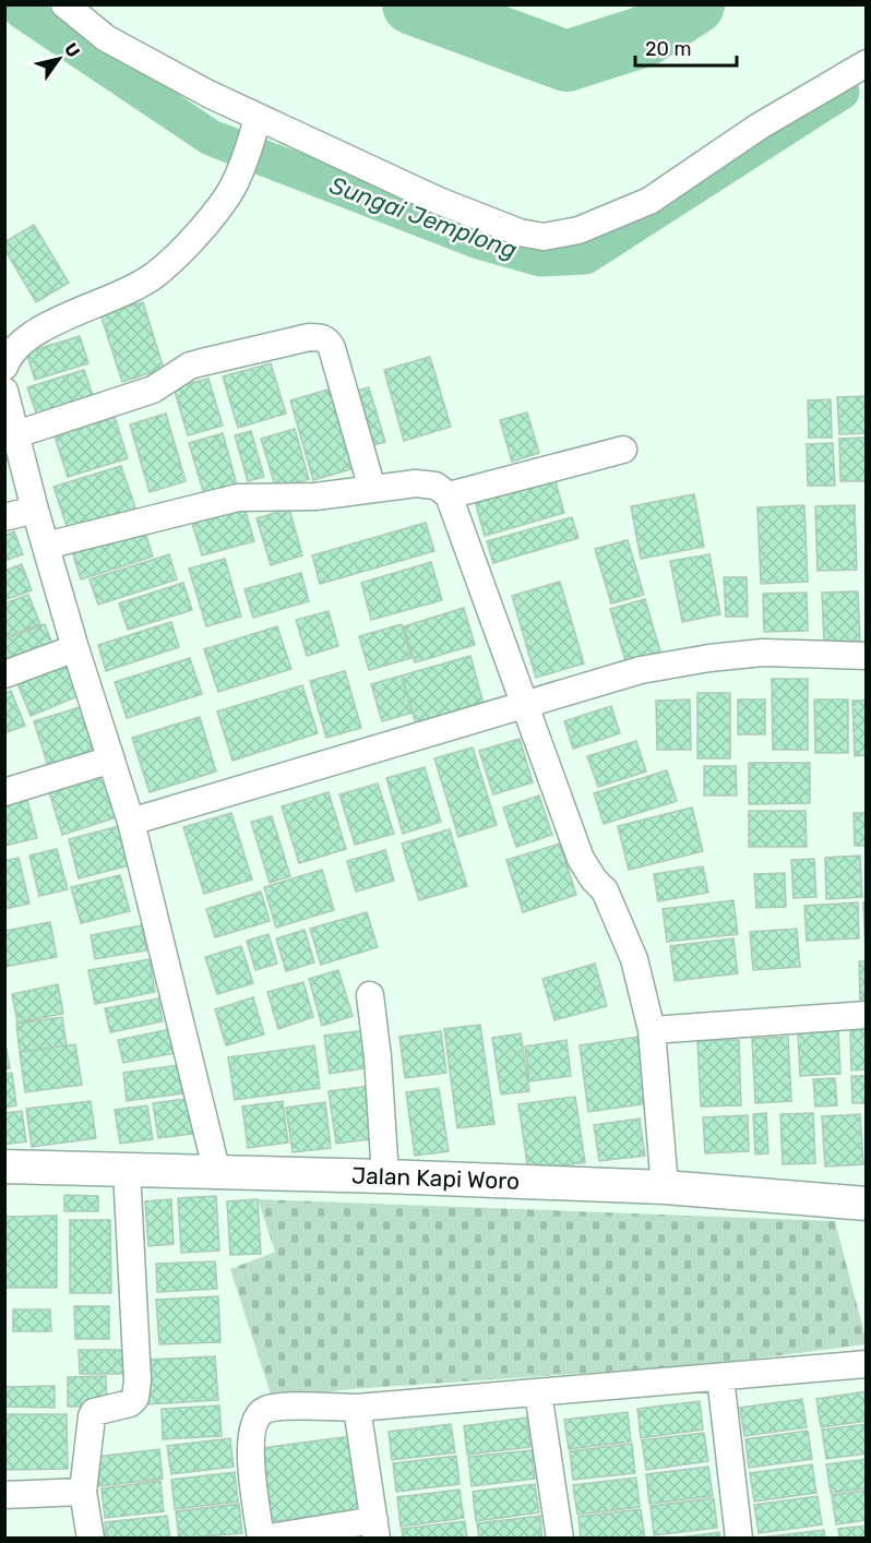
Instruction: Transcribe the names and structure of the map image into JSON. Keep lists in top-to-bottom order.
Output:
{
  "streets": {
    "street": ["Jalan Kapi Woro"]
  },
  "water": ["Sungai Jemplong"],
  "scale_bar": "20 m",
  "north": "top right"
}
